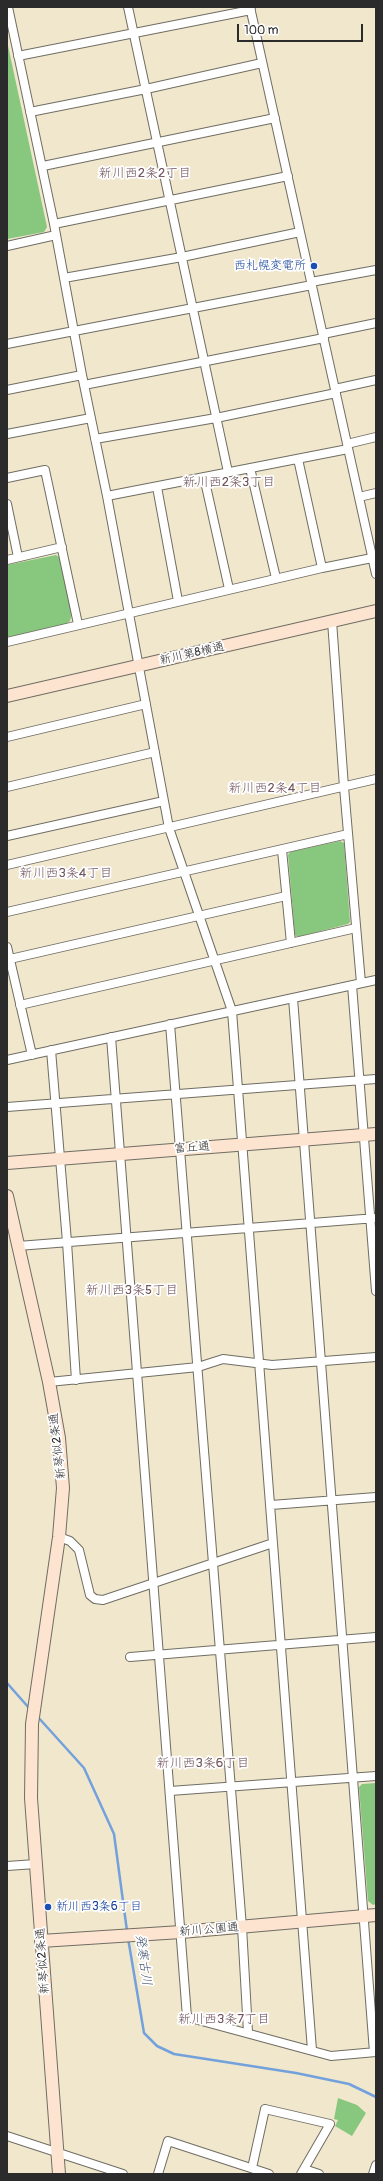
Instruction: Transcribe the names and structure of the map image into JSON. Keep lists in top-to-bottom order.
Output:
{
  "streets": {
    "street": [
      "新川第8横通",
      "富丘通",
      "新琴似2条通",
      "新川公園通"
    ]
  },
  "crossings": [
    ["新琴似2条通", "新川公園通"]
  ],
  "districts": [
    "新川西2条2丁目",
    "新川西2条3丁目",
    "新川西2条4丁目",
    "新川西3条4丁目",
    "新川西3条5丁目",
    "新川西3条6丁目",
    "新川西3条7丁目"
  ],
  "water": ["発寒古川"],
  "places": ["西札幌変電所", "新川西3条6丁目"],
  "scale_bar": "100 m"
}
